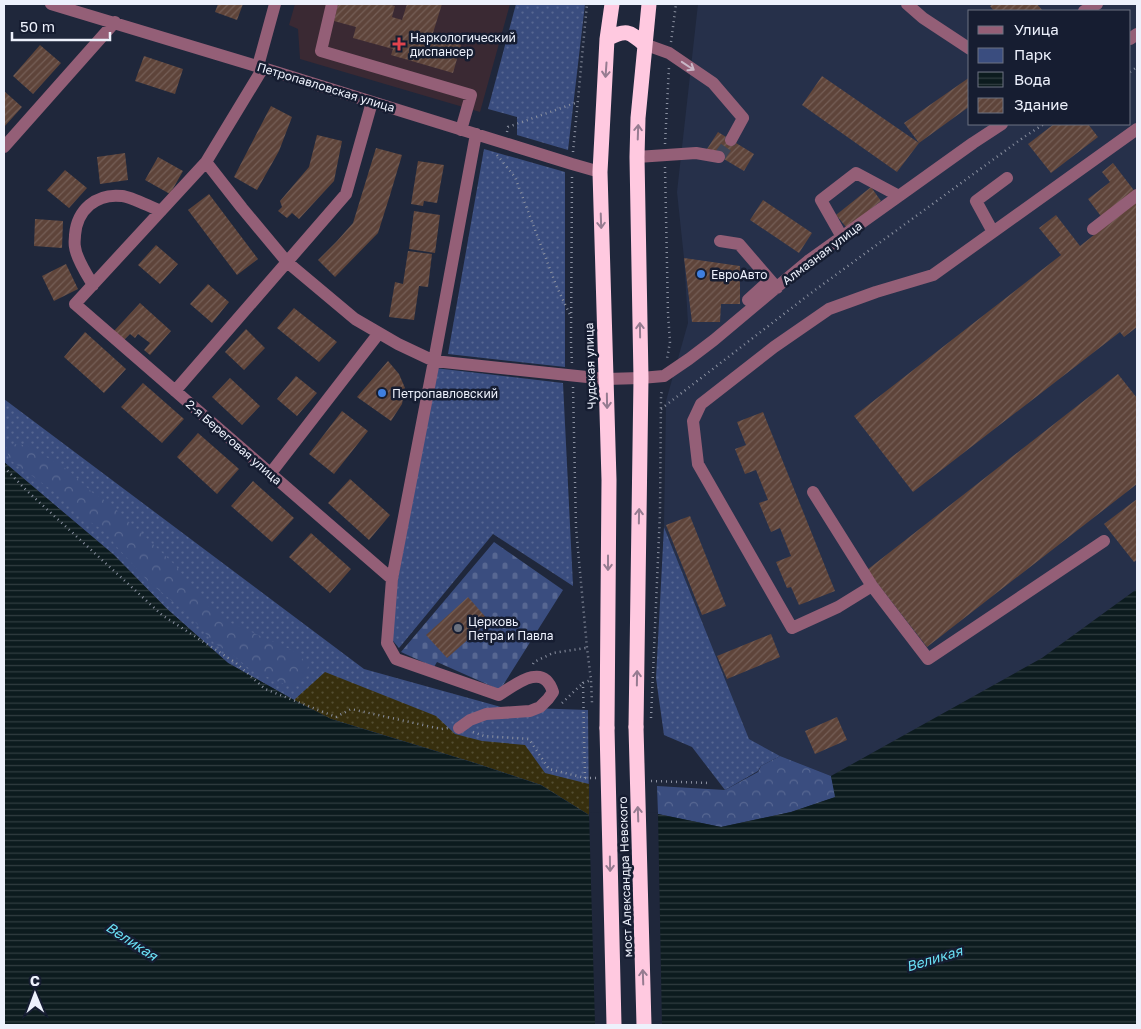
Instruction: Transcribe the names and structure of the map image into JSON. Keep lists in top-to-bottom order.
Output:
{
  "streets": {
    "highway": ["Чудская улица", "мост Александра Невского"],
    "street": ["Петропавловская улица", "Алмазная улица", "2-я Береговая улица"]
  },
  "crossings": [
    ["Петропавловская улица", "Чудская улица"],
    ["Алмазная улица", "Чудская улица"],
    ["Алмазная улица", "мост Александра Невского"],
    ["Чудская улица", "мост Александра Невского"]
  ],
  "water": ["Великая"],
  "places": {
    "health": ["Наркологический диспансер"],
    "other": ["ЕвроАвто", "Петропавловский", "Церковь Петра и Павла"]
  },
  "legend": [
    "Улица",
    "Парк",
    "Вода",
    "Здание"
  ],
  "scale_bar": "50 m",
  "north": "top"
}
